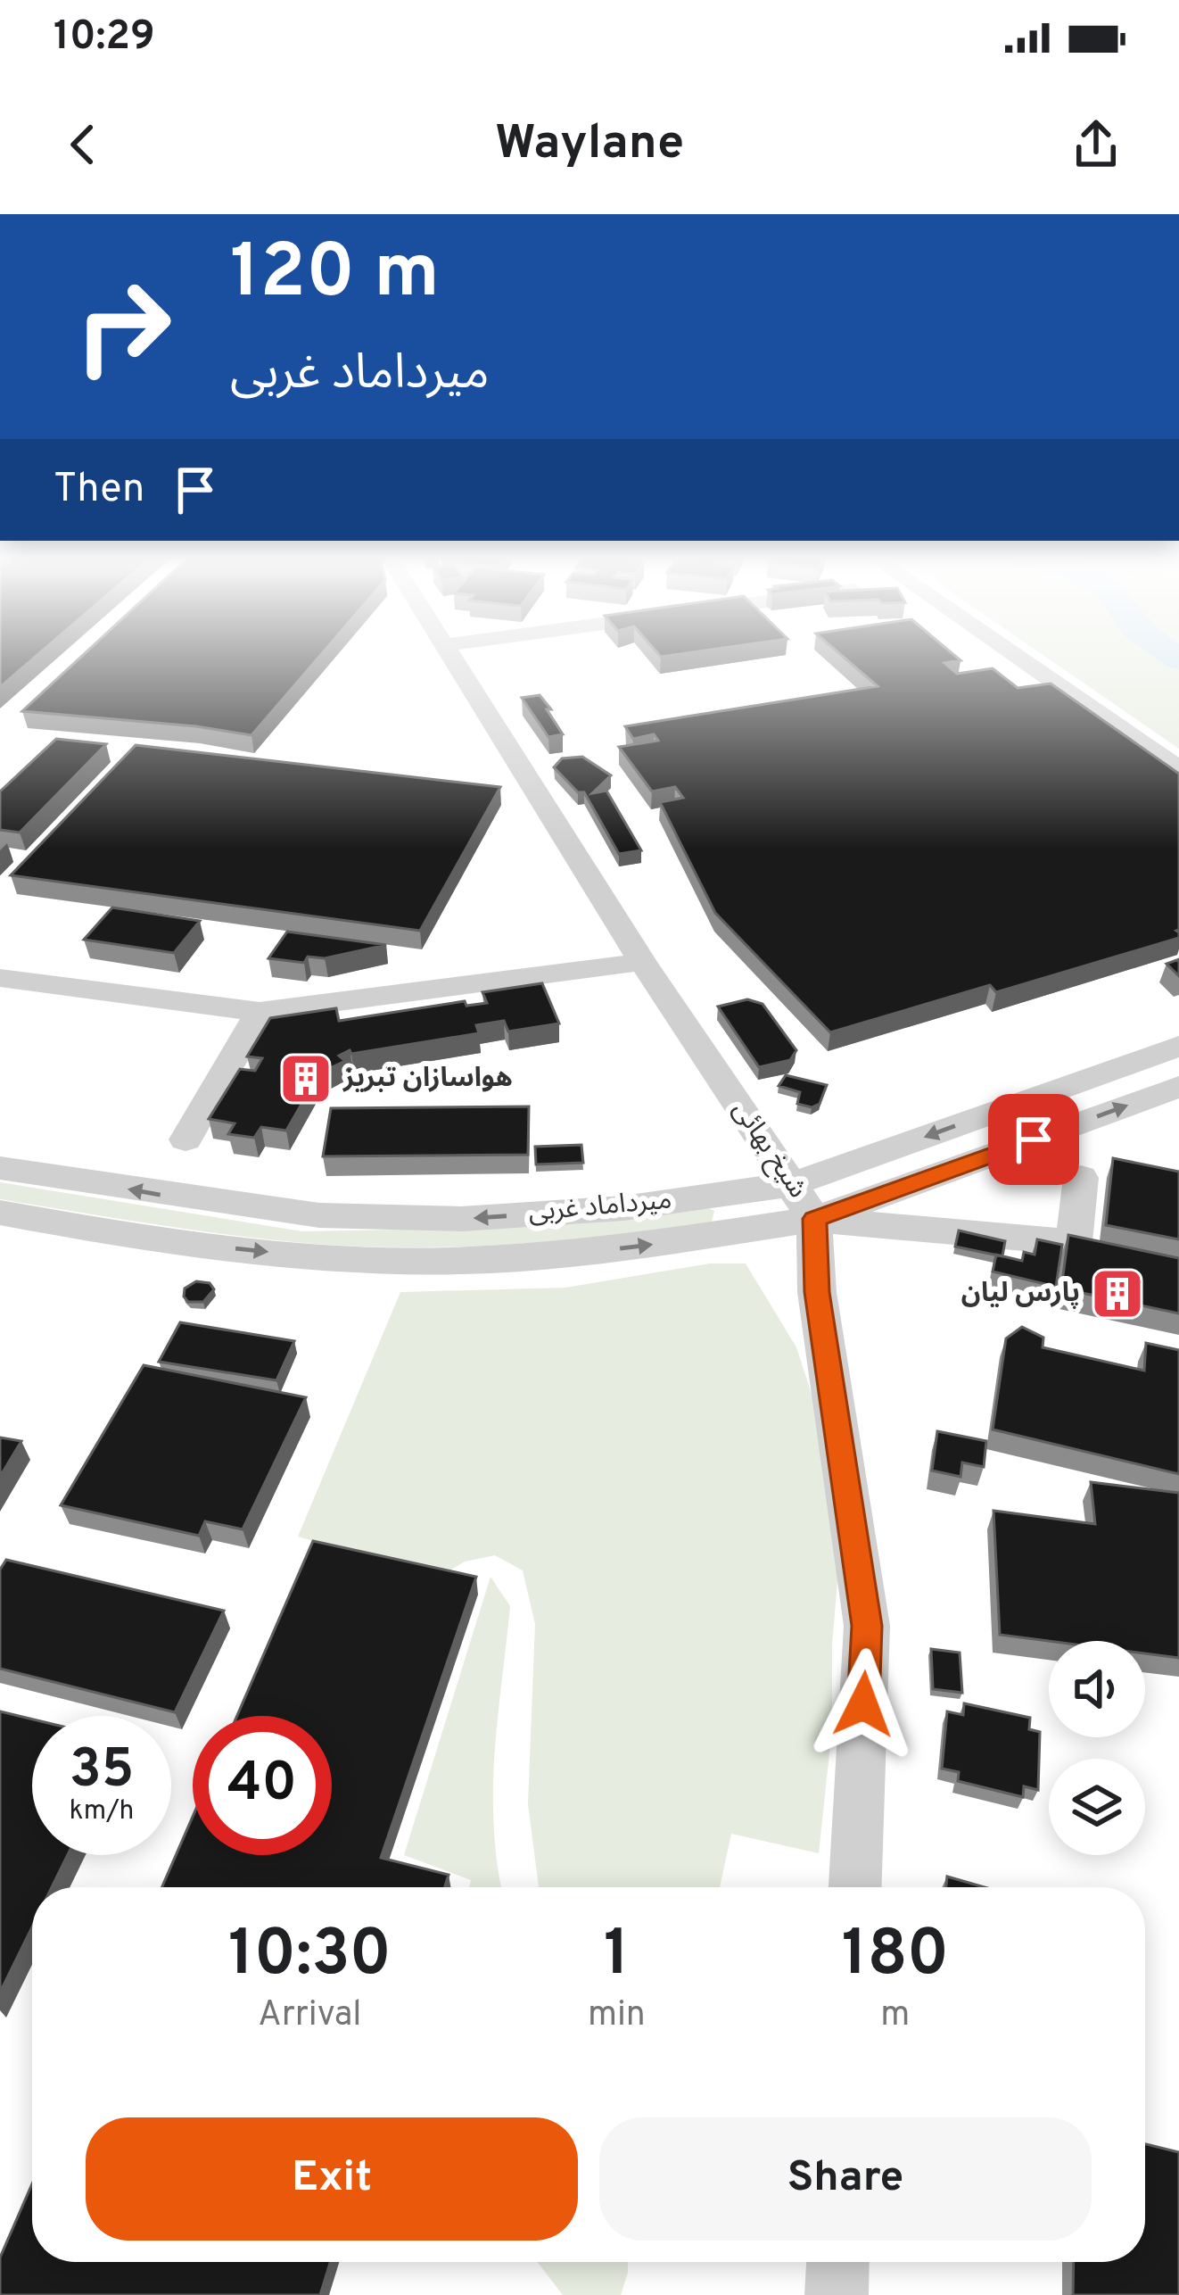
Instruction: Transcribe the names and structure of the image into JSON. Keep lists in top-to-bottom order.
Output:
{
  "streets": {
    "street": ["شیخ بهائی", "میرداماد غربی"]
  },
  "crossings": [
    ["شیخ بهائی", "میرداماد غربی"]
  ],
  "places": {
    "building": ["هواسازان تبریز", "پارس لیان"]
  },
  "page": {
    "status": "10:29",
    "header": "Waylane",
    "turn": ["120 m", "میرداماد غربی"],
    "then": "Then",
    "speed": "35 km/h",
    "limit": "40",
    "eta": [
      "10:30",
      "Arrival",
      "1",
      "min",
      "180",
      "m"
    ],
    "buttons": ["Exit", "Share"]
  }
}
